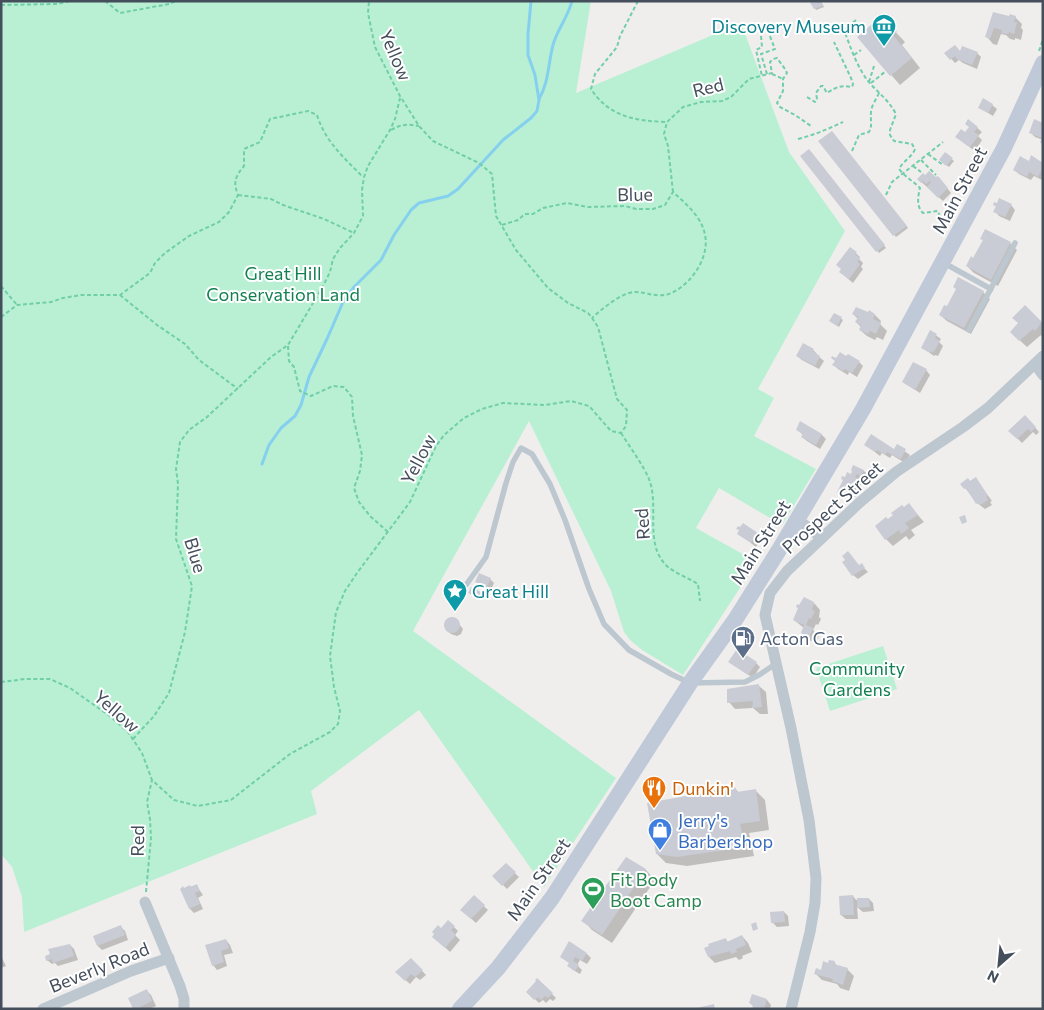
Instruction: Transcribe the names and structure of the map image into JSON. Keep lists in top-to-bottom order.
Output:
{
  "streets": {
    "main road": ["Main Street"],
    "street": ["Prospect Street", "Beverly Road"],
    "path": ["Yellow", "Red", "Blue"]
  },
  "crossings": [
    ["Yellow", "Red"],
    ["Yellow", "Blue"]
  ],
  "parks": ["Great Hill Conservation Land", "Community Gardens"],
  "places": {
    "museum": ["Discovery Museum"],
    "place": ["Great Hill"],
    "fuel station": ["Acton Gas"],
    "restaurant": ["Dunkin'"],
    "shop": ["Jerry's Barbershop"],
    "sports": ["Fit Body Boot Camp"]
  },
  "north": "bottom left"
}
